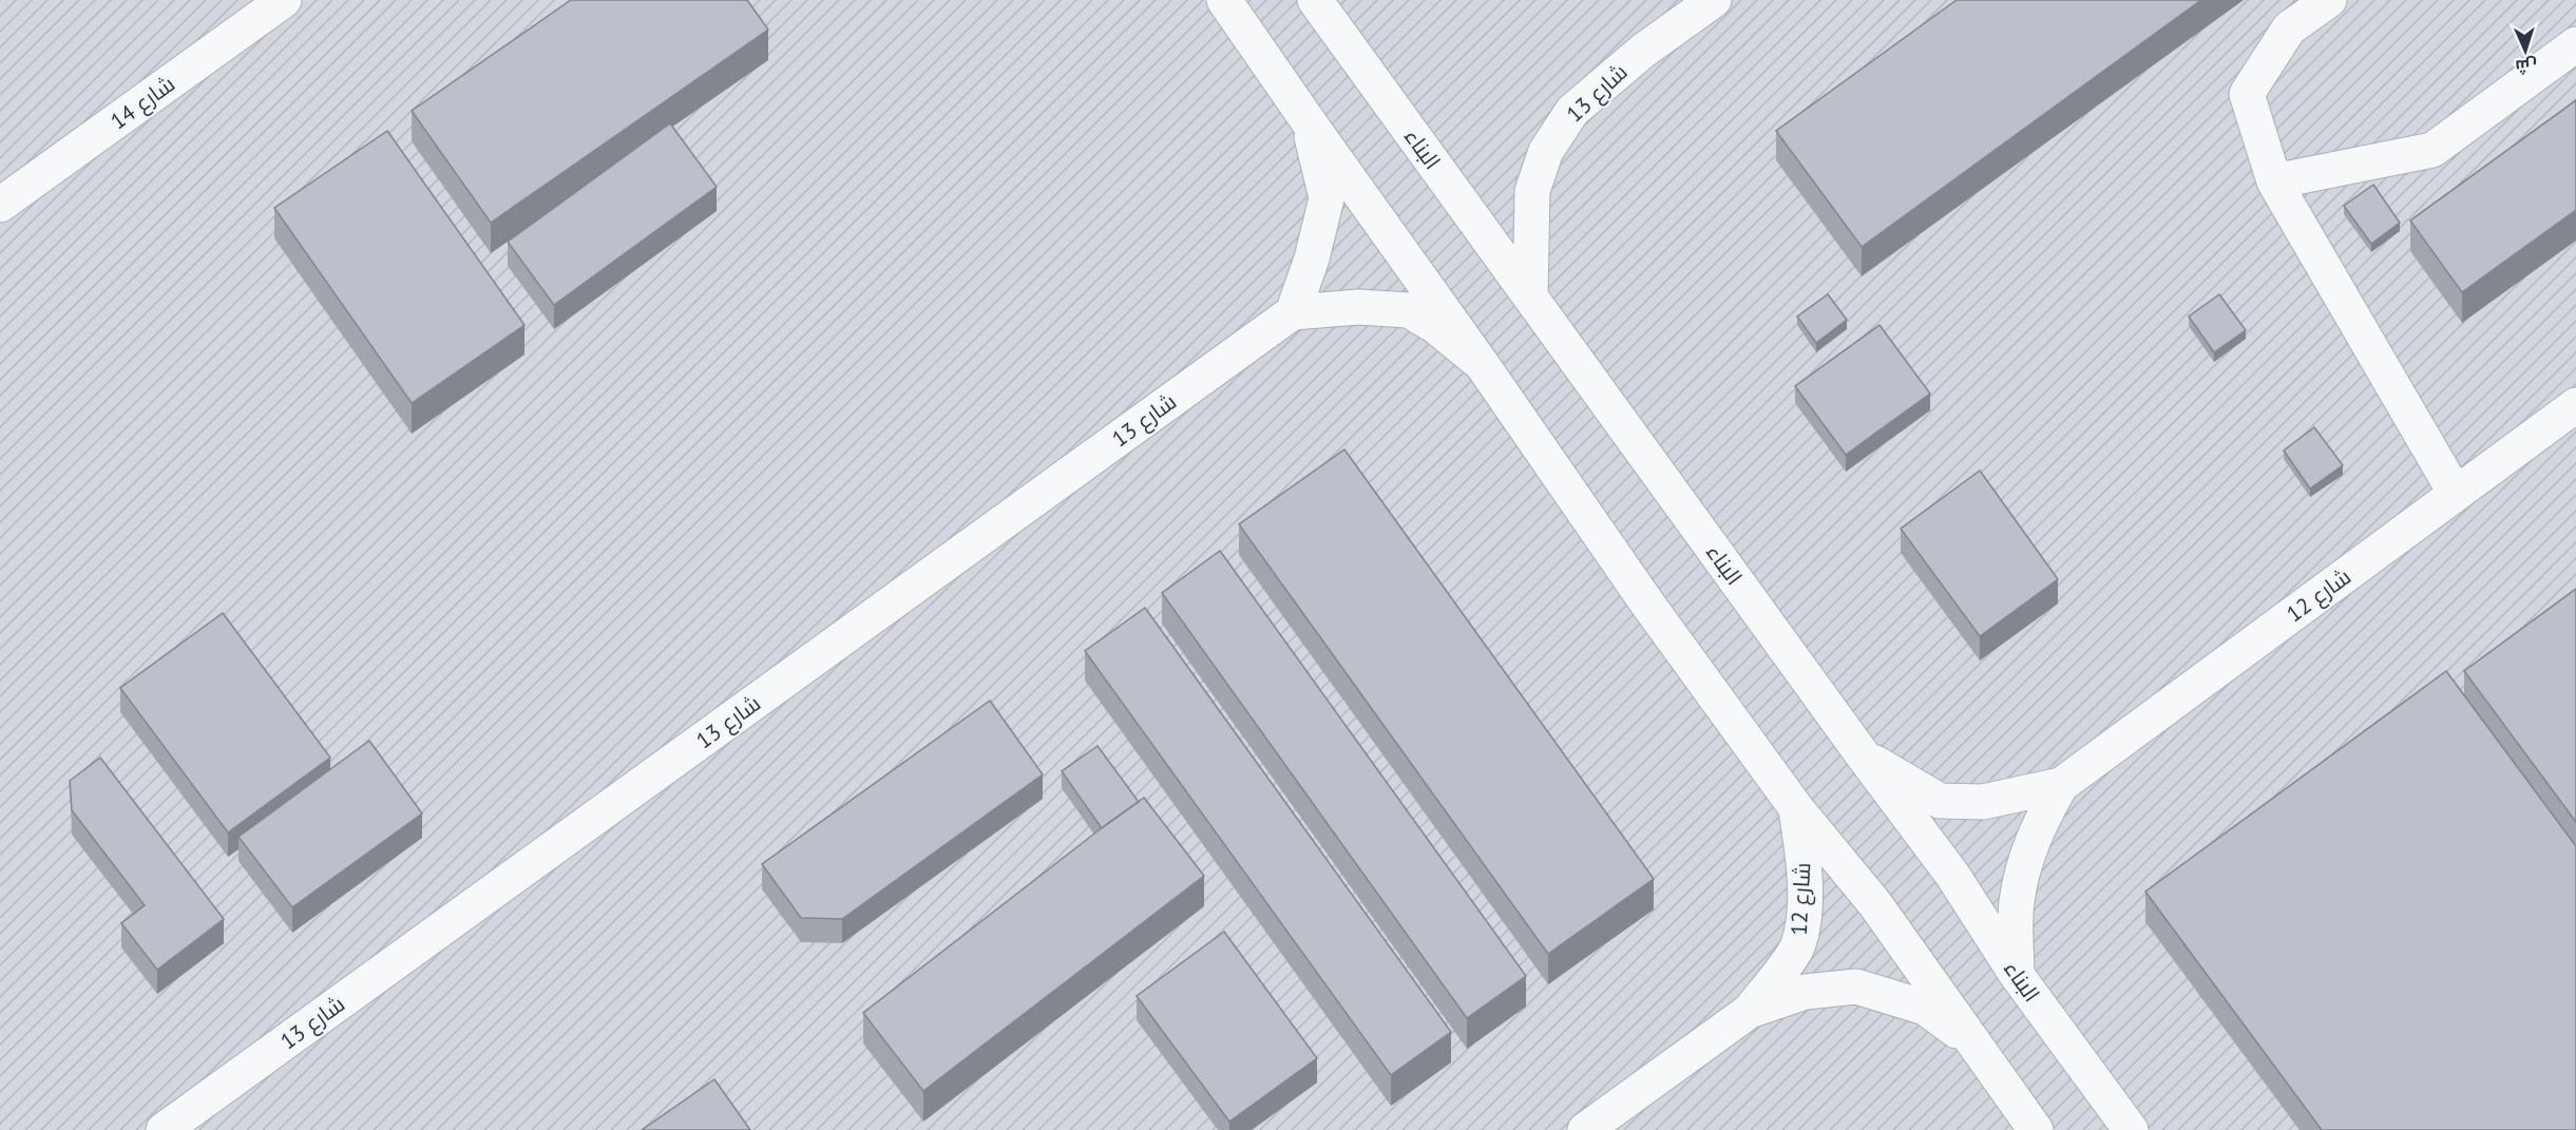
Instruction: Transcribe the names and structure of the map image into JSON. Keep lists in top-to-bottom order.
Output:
{
  "streets": {
    "street": [
      "شارع 13",
      "شارع 14",
      "البناء",
      "شارع 12"
    ]
  },
  "crossings": [
    ["شارع 13", "البناء"],
    ["البناء", "شارع 12"]
  ],
  "north": "bottom"
}
